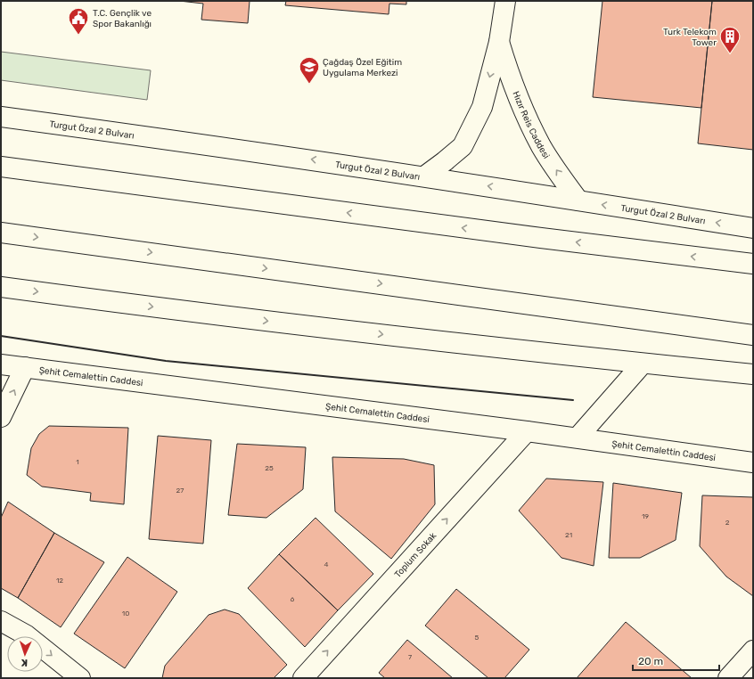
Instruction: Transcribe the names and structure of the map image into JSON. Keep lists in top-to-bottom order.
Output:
{
  "streets": {
    "main road": [
      "Hızır Reis Caddesi",
      "Turgut Özal 2 Bulvarı",
      "Şehit Cemalettin Caddesi",
      "Toplum Sokak"
    ]
  },
  "crossings": [
    ["Hızır Reis Caddesi", "Turgut Özal 2 Bulvarı"],
    ["Şehit Cemalettin Caddesi", "Toplum Sokak"]
  ],
  "one_way": ["Toplum Sokak"],
  "places": {
    "public building": ["T.C. Gençlik ve Spor Bakanlığı"],
    "building": ["Turk Telekom Tower"],
    "school or university": ["Çağdaş Özel Eğitim Uygulama Merkezi"]
  },
  "house_numbers": [
    "1",
    "25",
    "27",
    "19",
    "2",
    "21",
    "4",
    "12",
    "6",
    "10",
    "5",
    "7"
  ],
  "scale_bar": "20 m",
  "north": "bottom"
}
